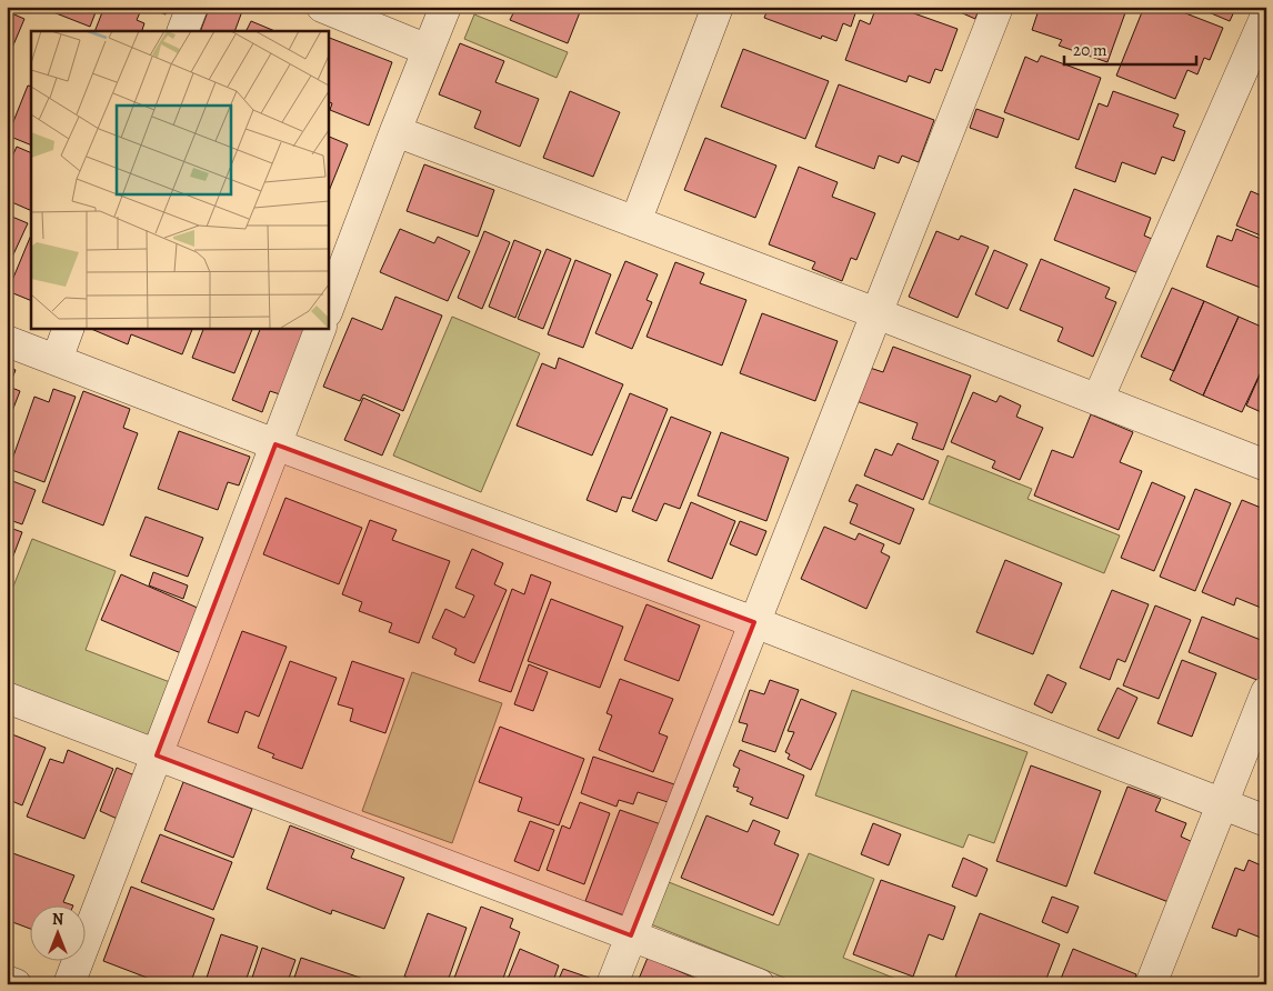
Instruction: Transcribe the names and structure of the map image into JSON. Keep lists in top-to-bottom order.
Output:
{
  "scale_bar": "20 m",
  "north": "top"
}
